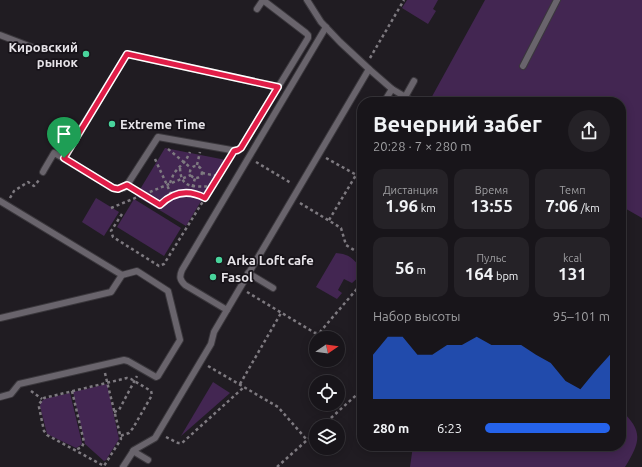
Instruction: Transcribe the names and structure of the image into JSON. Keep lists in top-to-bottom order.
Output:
{
  "places": [
    "Кировский рынок",
    "Extreme Time",
    "Arka Loft cafe",
    "Fasol"
  ],
  "north": "right",
  "page": {
    "heading": ["Вечерний забег", "20:28 · 7 × 280 m"],
    "stats": [
      ["Дистанция", "1.96 km"],
      ["Время", "13:55"],
      ["Темп", "7:06 /km"],
      ["56 m"],
      ["Пульс", "164 bpm"],
      ["kcal", "131"]
    ],
    "chart": ["Набор высоты", "95–101 m"],
    "list": [
      {
        "name": "280 m",
        "note": "6:23"
      }
    ]
  }
}
